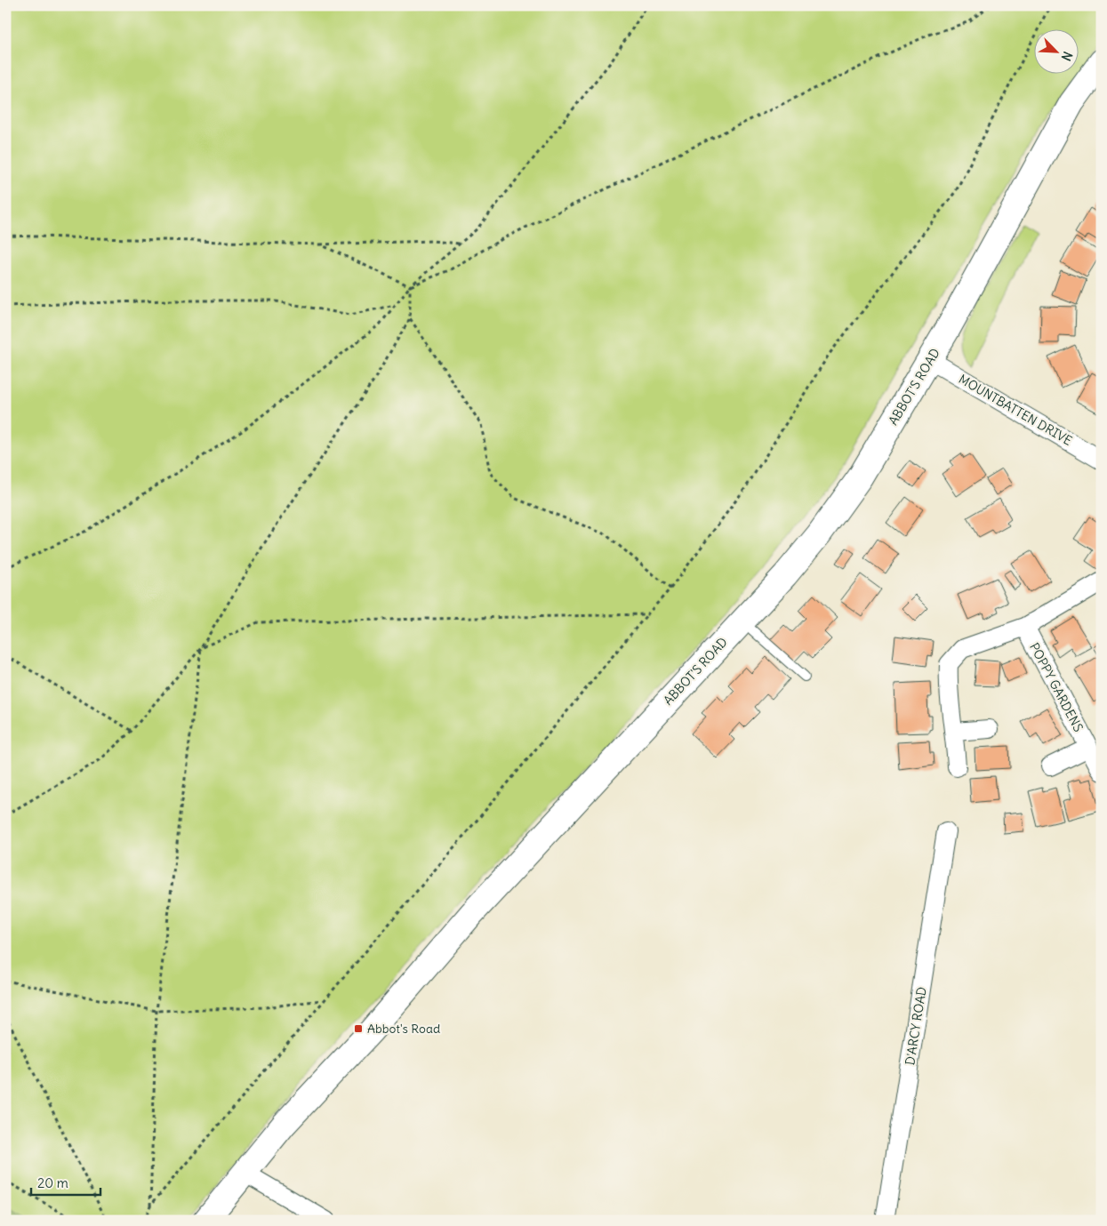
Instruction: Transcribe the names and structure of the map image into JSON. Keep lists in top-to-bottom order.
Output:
{
  "streets": {
    "street": [
      "ABBOT'S ROAD",
      "MOUNTBATTEN DRIVE",
      "POPPY GARDENS",
      "D'ARCY ROAD"
    ]
  },
  "crossings": [
    ["ABBOT'S ROAD", "MOUNTBATTEN DRIVE"]
  ],
  "places": {
    "transit": ["Abbot's Road"]
  },
  "scale_bar": "20 m",
  "north": "bottom right"
}
